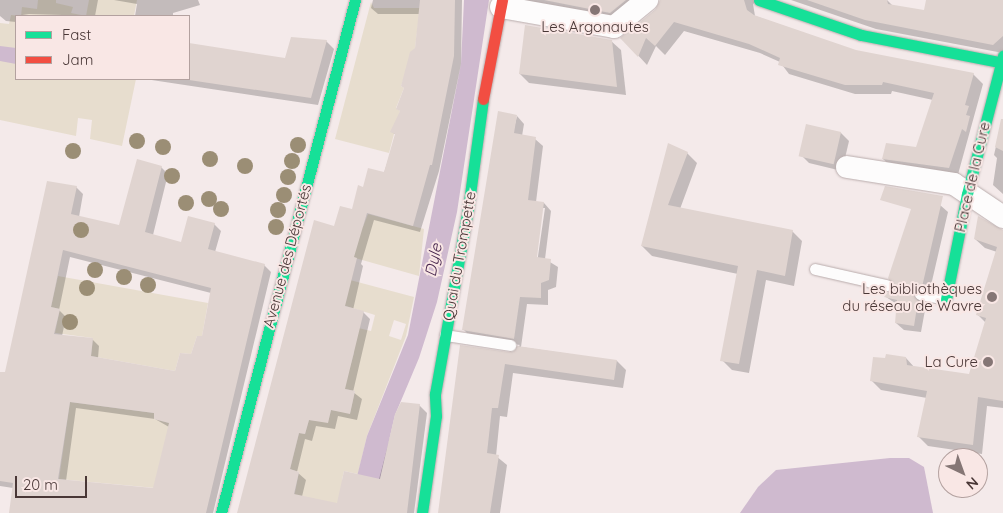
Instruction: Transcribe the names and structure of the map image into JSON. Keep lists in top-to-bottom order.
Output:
{
  "streets": {
    "street": ["Place de la Cure", "Avenue des Déportés", "Quai du Trompette"]
  },
  "water": ["Dyle"],
  "places": ["Les Argonautes", "Les bibliothèques du réseau de Wavre", "La Cure"],
  "legend": ["Fast", "Jam"],
  "scale_bar": "20 m",
  "north": "bottom right"
}
